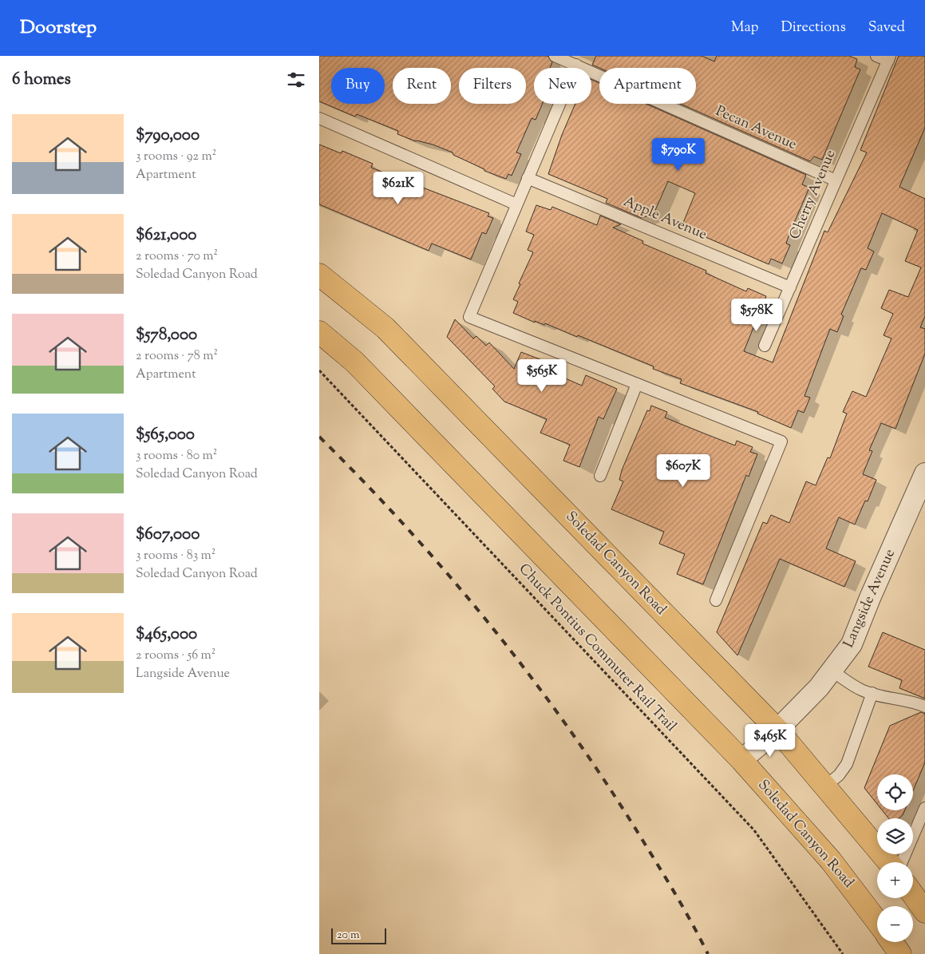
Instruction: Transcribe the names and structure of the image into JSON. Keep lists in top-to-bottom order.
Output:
{
  "streets": {
    "main road": ["Soledad Canyon Road"],
    "street": ["Langside Avenue"],
    "lane": ["Pecan Avenue", "Cherry Avenue", "Apple Avenue"],
    "path": ["Chuck Pontius Commuter Rail Trail"]
  },
  "crossings": [
    ["Pecan Avenue", "Cherry Avenue"],
    ["Cherry Avenue", "Apple Avenue"],
    ["Soledad Canyon Road", "Langside Avenue"]
  ],
  "scale_bar": "20 m",
  "page": {
    "header": "Doorstep",
    "nav": ["Map", "Directions", "Saved"],
    "heading": "6 homes",
    "chip": [
      "Buy",
      "Rent",
      "Filters",
      "New",
      "Apartment"
    ],
    "list": [
      {
        "name": "$790,000",
        "note": "3 rooms · 92 m² · Apartment"
      },
      {
        "name": "$621,000",
        "note": "2 rooms · 70 m² · Soledad Canyon Road"
      },
      {
        "name": "$578,000",
        "note": "2 rooms · 78 m² · Apartment"
      },
      {
        "name": "$565,000",
        "note": "3 rooms · 80 m² · Soledad Canyon Road"
      },
      {
        "name": "$607,000",
        "note": "3 rooms · 83 m² · Soledad Canyon Road"
      },
      {
        "name": "$465,000",
        "note": "2 rooms · 56 m² · Langside Avenue"
      }
    ],
    "price": [
      "$790K",
      "$621K",
      "$578K",
      "$565K",
      "$607K",
      "$465K"
    ],
    "map_buttons": ["+", "−"],
    "scale": "20 m"
  }
}
